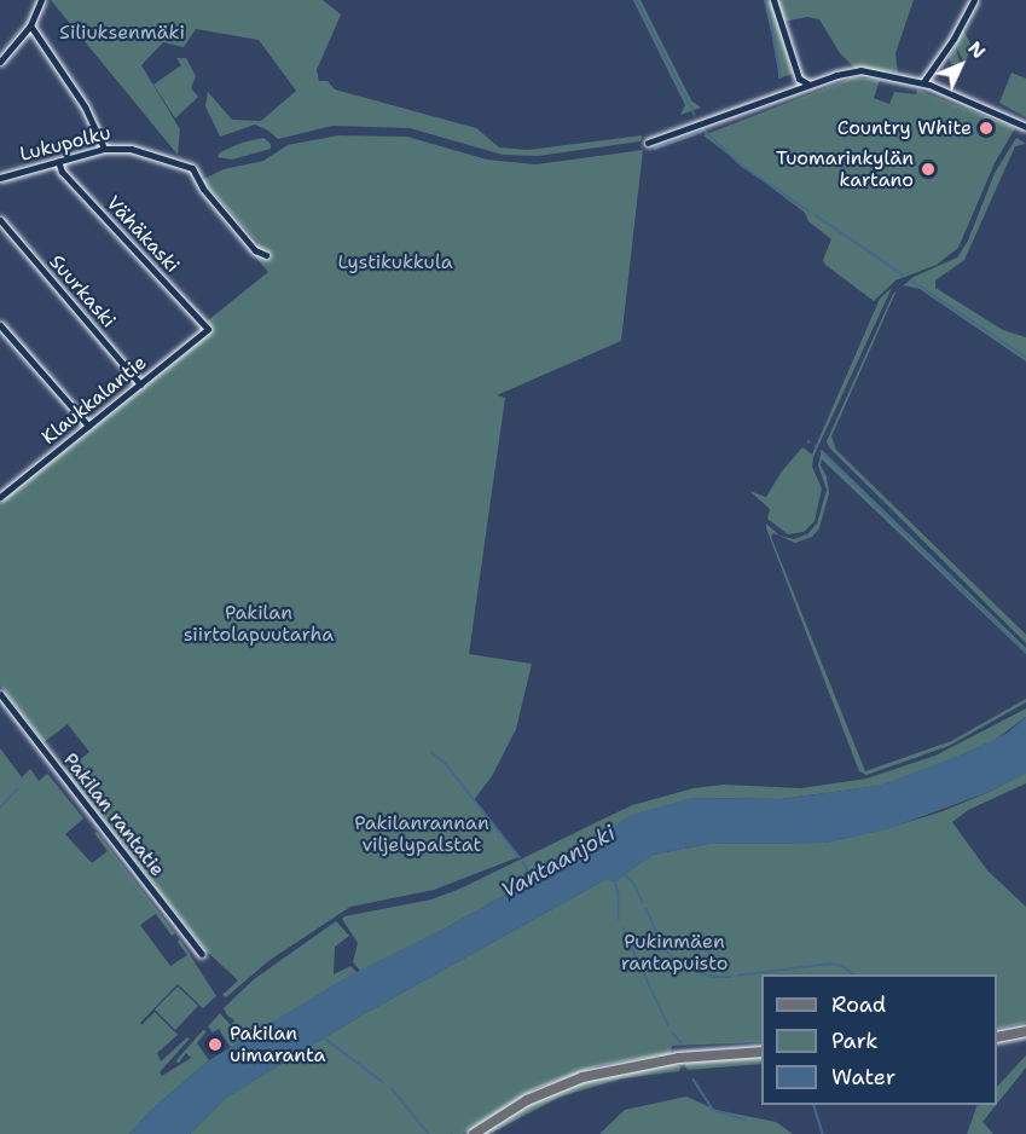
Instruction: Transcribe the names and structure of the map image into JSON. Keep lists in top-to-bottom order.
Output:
{
  "streets": {
    "street": [
      "Lukupolku",
      "Vähäkaski",
      "Suurkaski",
      "Klaukkalantie",
      "Pakilan rantatie"
    ]
  },
  "crossings": [
    ["Lukupolku", "Vähäkaski"],
    ["Vähäkaski", "Klaukkalantie"],
    ["Suurkaski", "Klaukkalantie"]
  ],
  "water": ["Vantaanjoki"],
  "parks": [
    "Siliuksenmäki",
    "Lystikukkula",
    "Pakilan siirtolapuutarha",
    "Pakilanrannan viljelypalstat",
    "Pukinmäen rantapuisto"
  ],
  "places": ["Country White", "Tuomarinkylän kartano", "Pakilan uimaranta"],
  "legend": ["Road", "Park", "Water"],
  "north": "top right"
}
